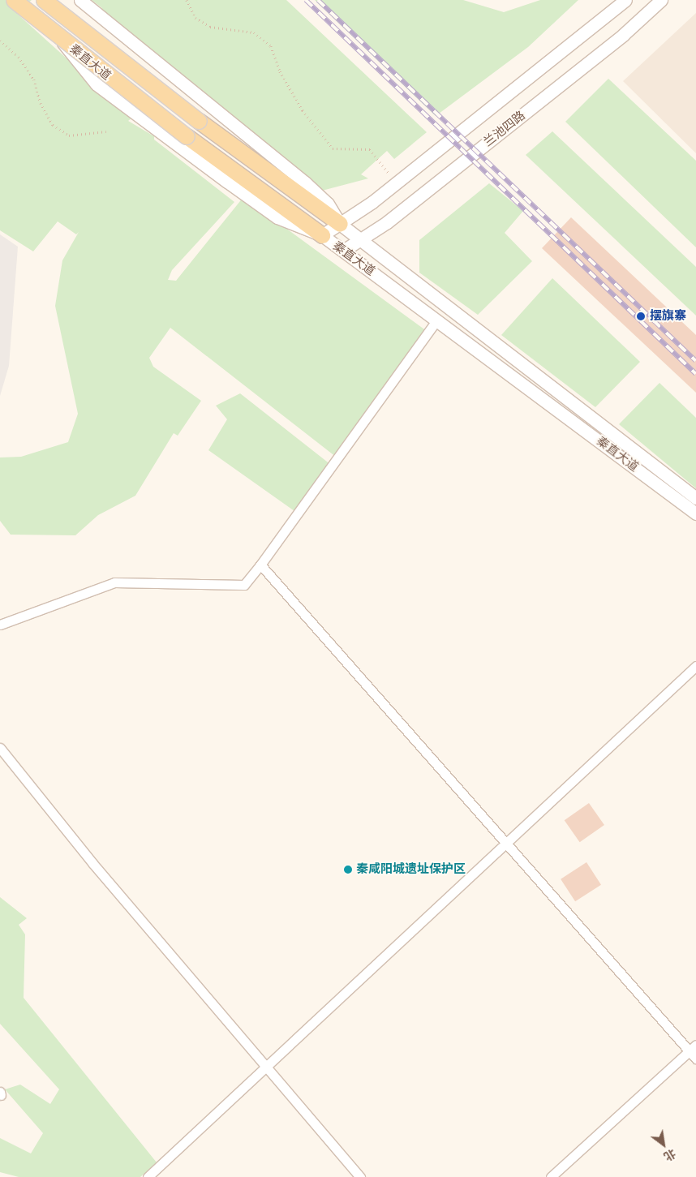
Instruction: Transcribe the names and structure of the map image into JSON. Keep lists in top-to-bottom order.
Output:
{
  "streets": {
    "main road": ["秦直大道"],
    "street": ["兰池四路"]
  },
  "crossings": [
    ["秦直大道", "兰池四路"]
  ],
  "places": ["摆旗寨", "秦咸阳城遗址保护区"],
  "north": "bottom right"
}
